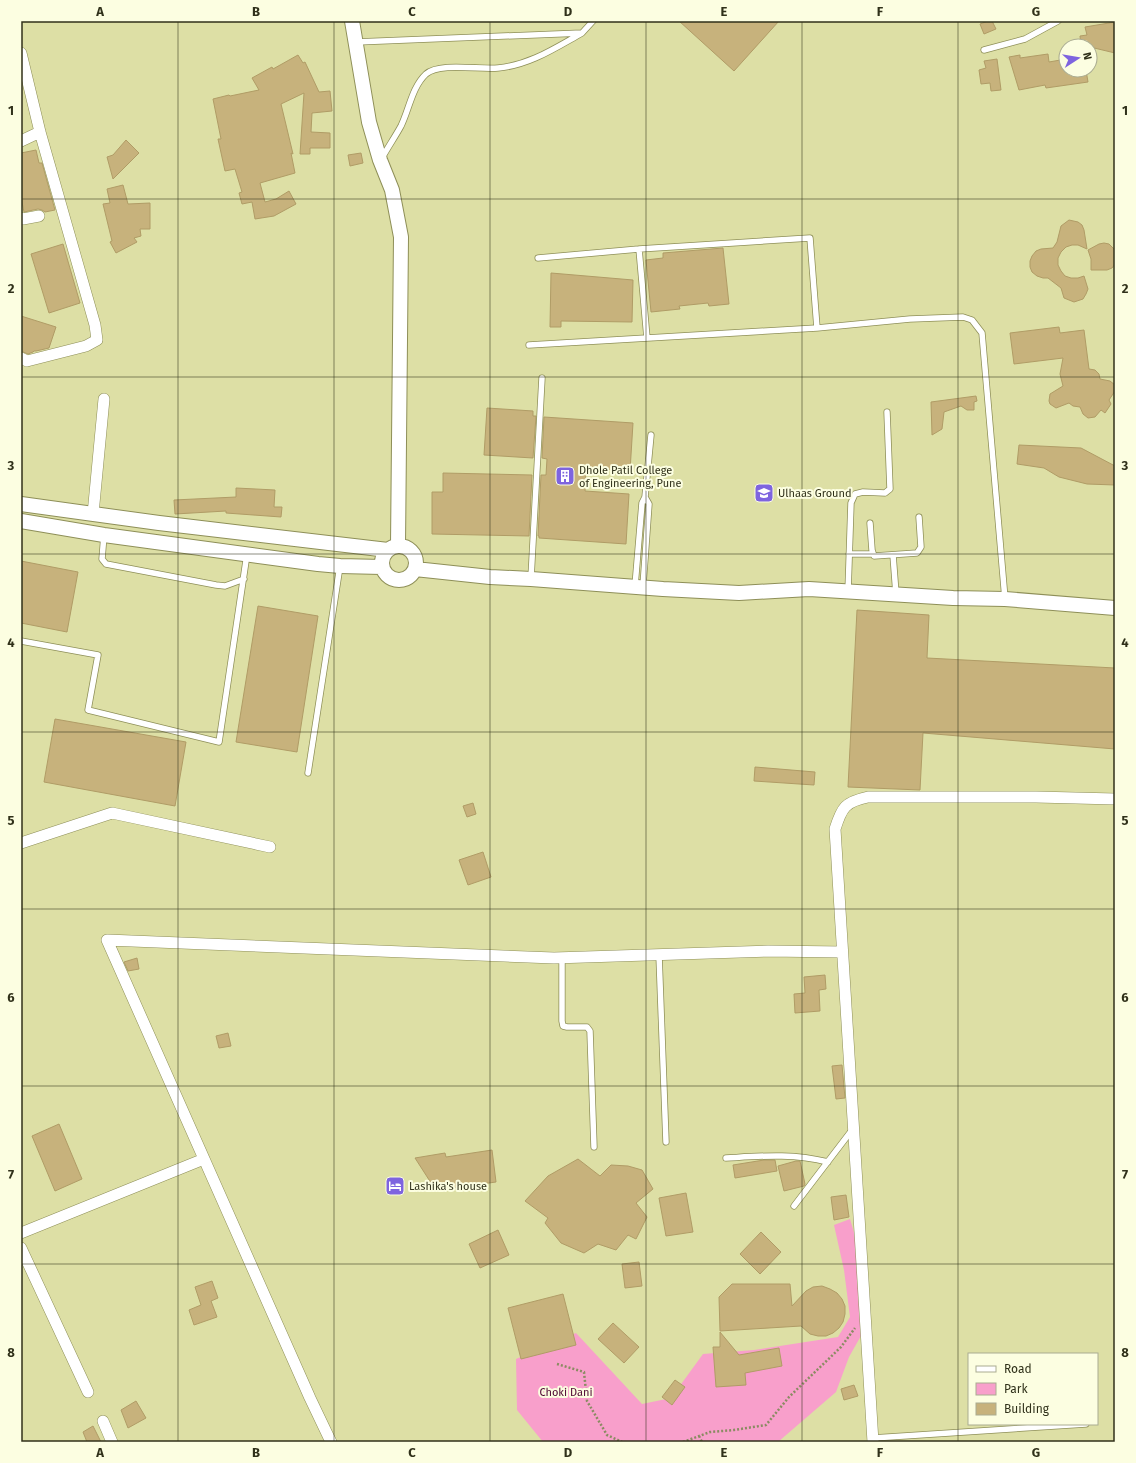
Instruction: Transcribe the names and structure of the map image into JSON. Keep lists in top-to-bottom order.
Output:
{
  "parks": ["Choki Dani"],
  "places": {
    "building": ["Dhole Patil College of Engineering, Pune"],
    "school or university": ["Ulhaas Ground"],
    "hotel": ["Lashika's house"]
  },
  "legend": ["Road", "Park", "Building"],
  "north": "right",
  "grid": {
    "columns": [
      "A",
      "B",
      "C",
      "D",
      "E",
      "F",
      "G"
    ],
    "rows": [
      "1",
      "2",
      "3",
      "4",
      "5",
      "6",
      "7",
      "8"
    ]
  }
}
